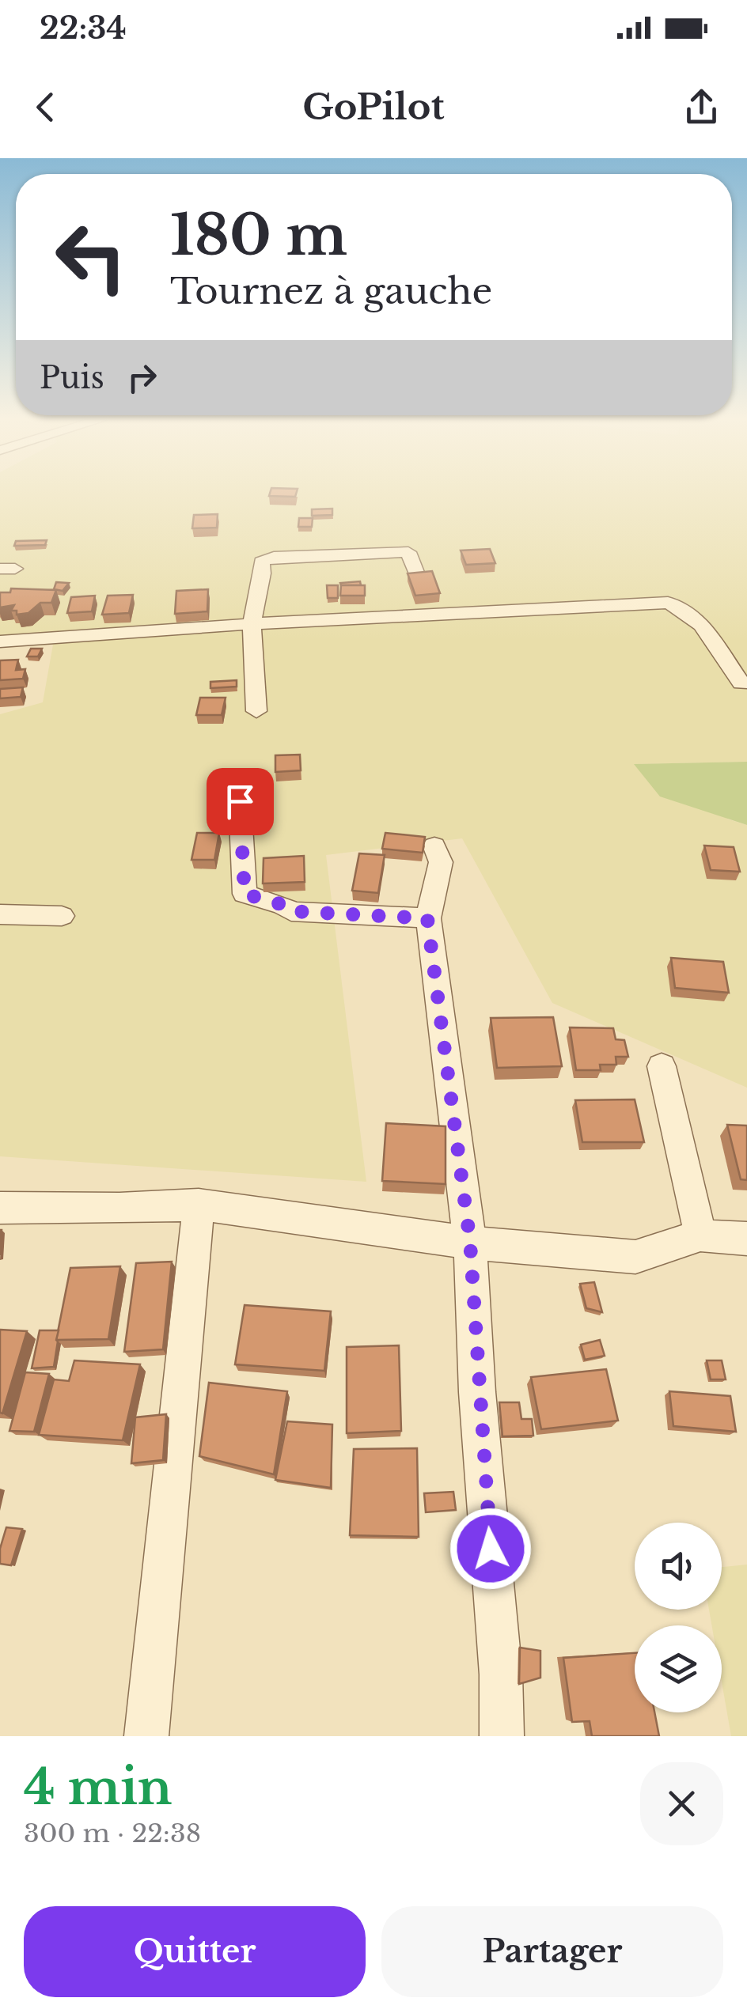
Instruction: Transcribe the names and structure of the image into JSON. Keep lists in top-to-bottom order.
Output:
{
  "page": {
    "status": "22:34",
    "header": "GoPilot",
    "turn": ["180 m", "Tournez à gauche"],
    "then": "Puis",
    "heading": ["4 min", "300 m · 22:38"],
    "buttons": ["Quitter", "Partager"]
  }
}
